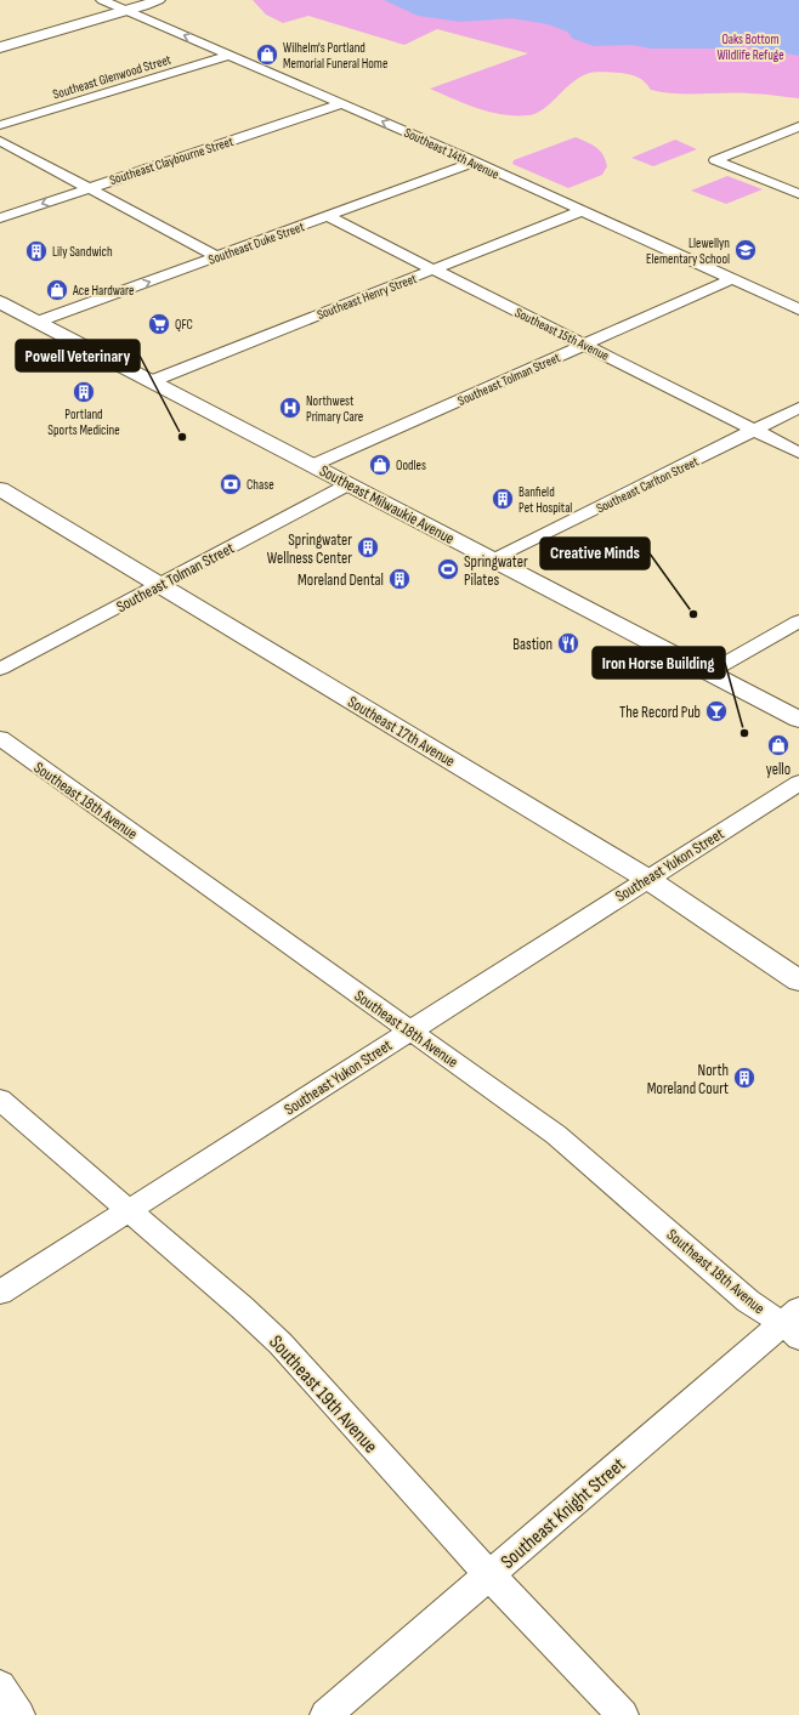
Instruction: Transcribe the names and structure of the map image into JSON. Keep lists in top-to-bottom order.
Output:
{
  "streets": {
    "street": [
      "Southeast Glenwood Street",
      "Southeast 14th Avenue",
      "Southeast Claybourne Street",
      "Southeast Duke Street",
      "Southeast Henry Street",
      "Southeast 15th Avenue",
      "Southeast Tolman Street",
      "Southeast Carlton Street",
      "Southeast Milwaukie Avenue",
      "Southeast 17th Avenue",
      "Southeast 18th Avenue",
      "Southeast Yukon Street",
      "Southeast 19th Avenue",
      "Southeast Knight Street"
    ]
  },
  "crossings": [
    ["Southeast Glenwood Street", "Southeast 14th Avenue"],
    ["Southeast 14th Avenue", "Southeast Claybourne Street"],
    ["Southeast 14th Avenue", "Southeast Duke Street"],
    ["Southeast 14th Avenue", "Southeast Henry Street"],
    ["Southeast 14th Avenue", "Southeast Tolman Street"],
    ["Southeast Duke Street", "Southeast 15th Avenue"],
    ["Southeast Duke Street", "Southeast Milwaukie Avenue"],
    ["Southeast Henry Street", "Southeast 15th Avenue"],
    ["Southeast Henry Street", "Southeast Milwaukie Avenue"],
    ["Southeast 15th Avenue", "Southeast Tolman Street"],
    ["Southeast 15th Avenue", "Southeast Carlton Street"],
    ["Southeast Tolman Street", "Southeast Milwaukie Avenue"],
    ["Southeast Tolman Street", "Southeast 17th Avenue"],
    ["Southeast Carlton Street", "Southeast Milwaukie Avenue"],
    ["Southeast 17th Avenue", "Southeast Yukon Street"],
    ["Southeast 18th Avenue", "Southeast Yukon Street"],
    ["Southeast 18th Avenue", "Southeast Knight Street"],
    ["Southeast Yukon Street", "Southeast 19th Avenue"],
    ["Southeast 19th Avenue", "Southeast Knight Street"]
  ],
  "one_way": ["Southeast Duke Street"],
  "parks": ["Oaks Bottom Wildlife Refuge"],
  "places": {
    "shop": [
      "Wilhelm's Portland Memorial Funeral Home",
      "Ace Hardware",
      "Oodles",
      "yello"
    ],
    "school or university": ["Llewellyn Elementary School"],
    "building": [
      "Lily Sandwich",
      "Portland Sports Medicine",
      "Banfield Pet Hospital",
      "Springwater Wellness Center",
      "Moreland Dental",
      "North Moreland Court"
    ],
    "supermarket": ["QFC"],
    "hospital": ["Northwest Primary Care"],
    "other": ["Powell Veterinary", "Creative Minds", "Iron Horse Building"],
    "bank": ["Chase"],
    "sports": ["Springwater Pilates"],
    "restaurant": ["Bastion"],
    "bar": ["The Record Pub"]
  }
}
